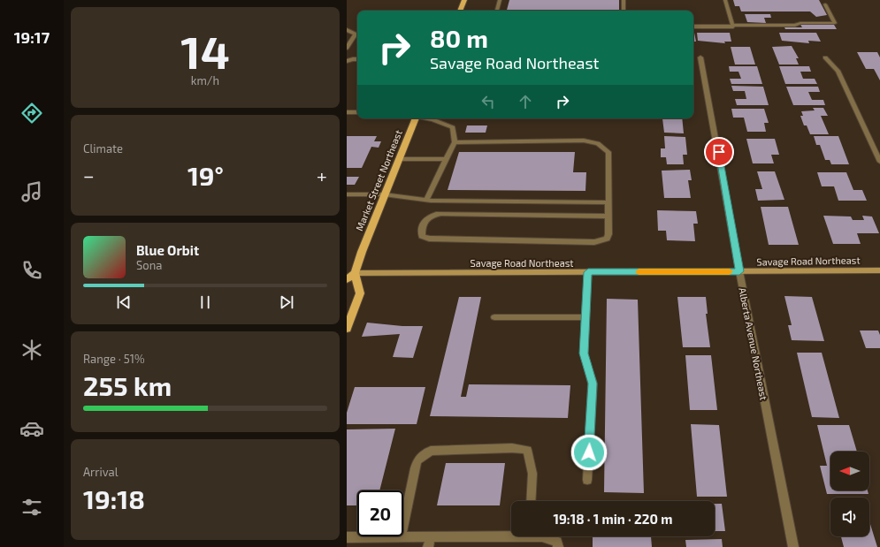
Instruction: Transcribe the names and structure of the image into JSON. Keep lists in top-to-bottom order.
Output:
{
  "streets": {
    "main road": ["Market Street Northeast"],
    "street": ["Savage Road Northeast", "Alberta Avenue Northeast"]
  },
  "crossings": [
    ["Market Street Northeast", "Savage Road Northeast"],
    ["Savage Road Northeast", "Alberta Avenue Northeast"]
  ],
  "north": "left",
  "page": {
    "tabs": "19:17",
    "tile": [
      ["14", "km/h"],
      "Climate",
      ["Range · 51%", "255 km"],
      ["Arrival", "19:18"]
    ],
    "turn": ["80 m", "Savage Road Northeast"],
    "heat": ["−", "19°", "+"],
    "song": ["Blue Orbit", "Sona"],
    "limit": "20",
    "trip": "19:18 · 1 min · 220 m"
  }
}
